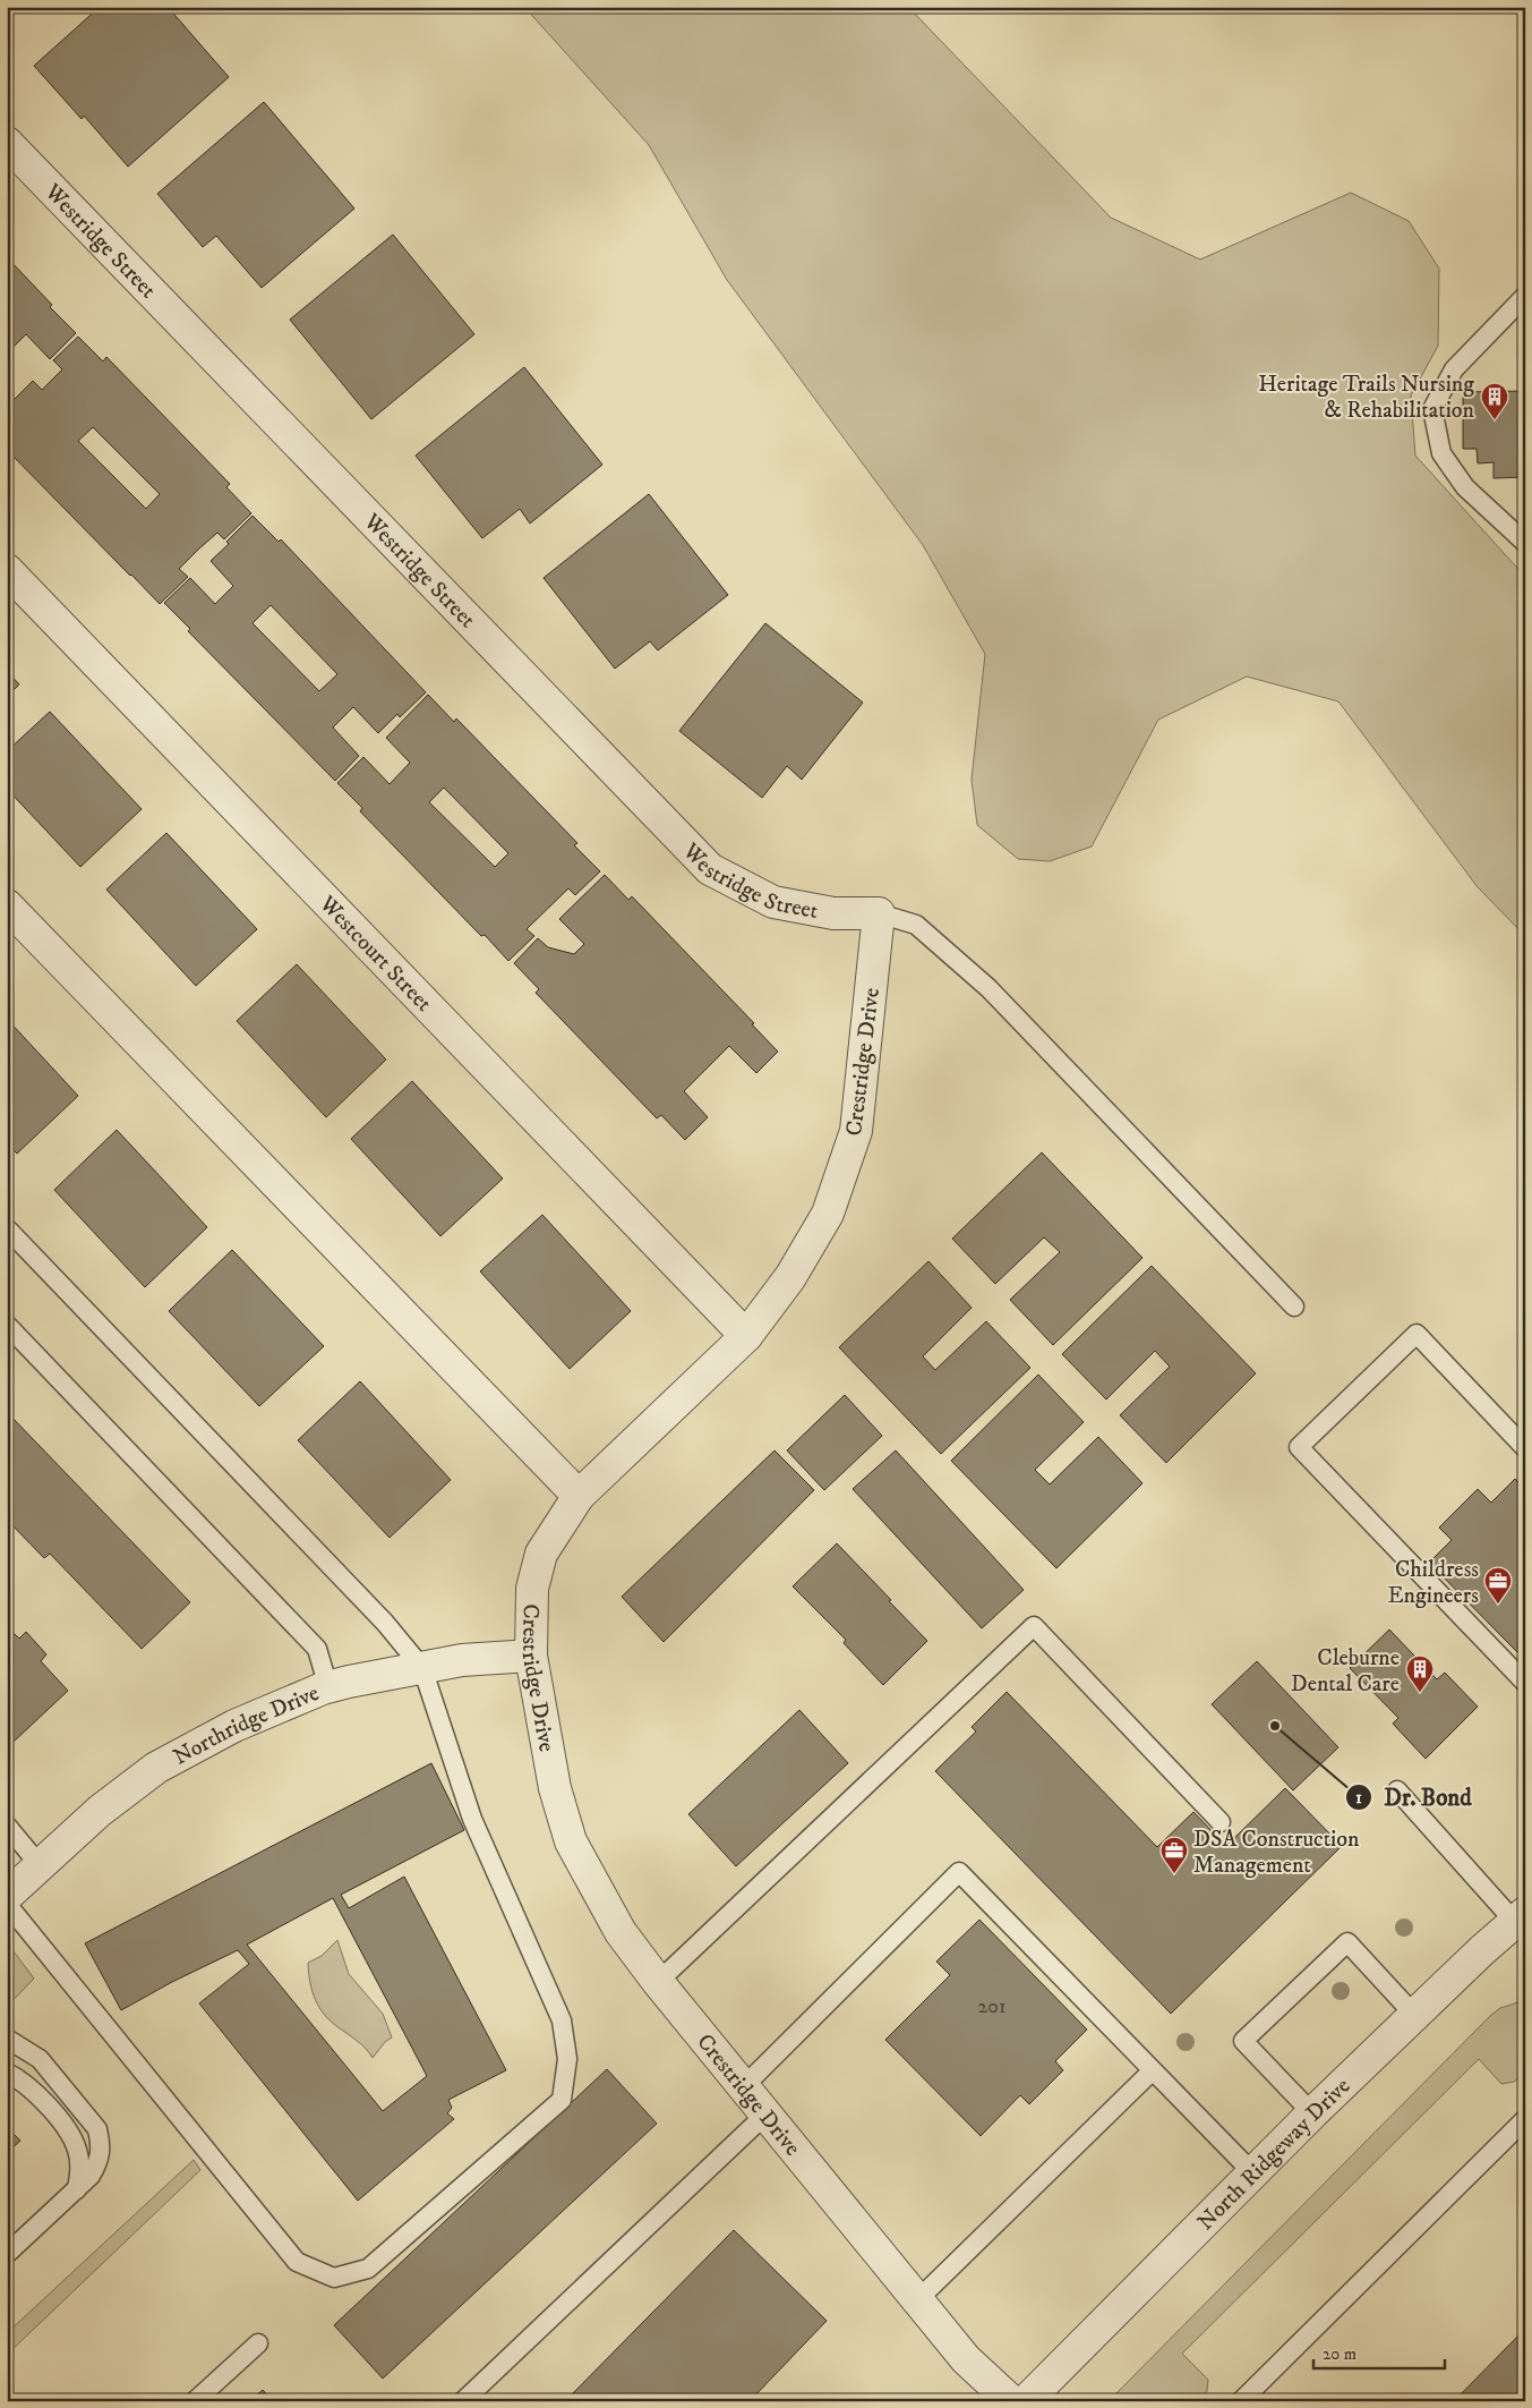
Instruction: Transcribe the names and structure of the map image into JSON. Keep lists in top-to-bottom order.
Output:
{
  "streets": {
    "street": [
      "Westridge Street",
      "Westcourt Street",
      "Crestridge Drive",
      "Northridge Drive",
      "North Ridgeway Drive"
    ]
  },
  "crossings": [
    ["Westridge Street", "Crestridge Drive"],
    ["Westcourt Street", "Crestridge Drive"],
    ["Crestridge Drive", "Northridge Drive"]
  ],
  "places": {
    "building": ["Heritage Trails Nursing & Rehabilitation", "Cleburne Dental Care"],
    "office": ["Childress Engineers", "DSA Construction Management"],
    "other": ["Dr. Bond"]
  },
  "house_numbers": ["201"],
  "scale_bar": "20 m"
}
